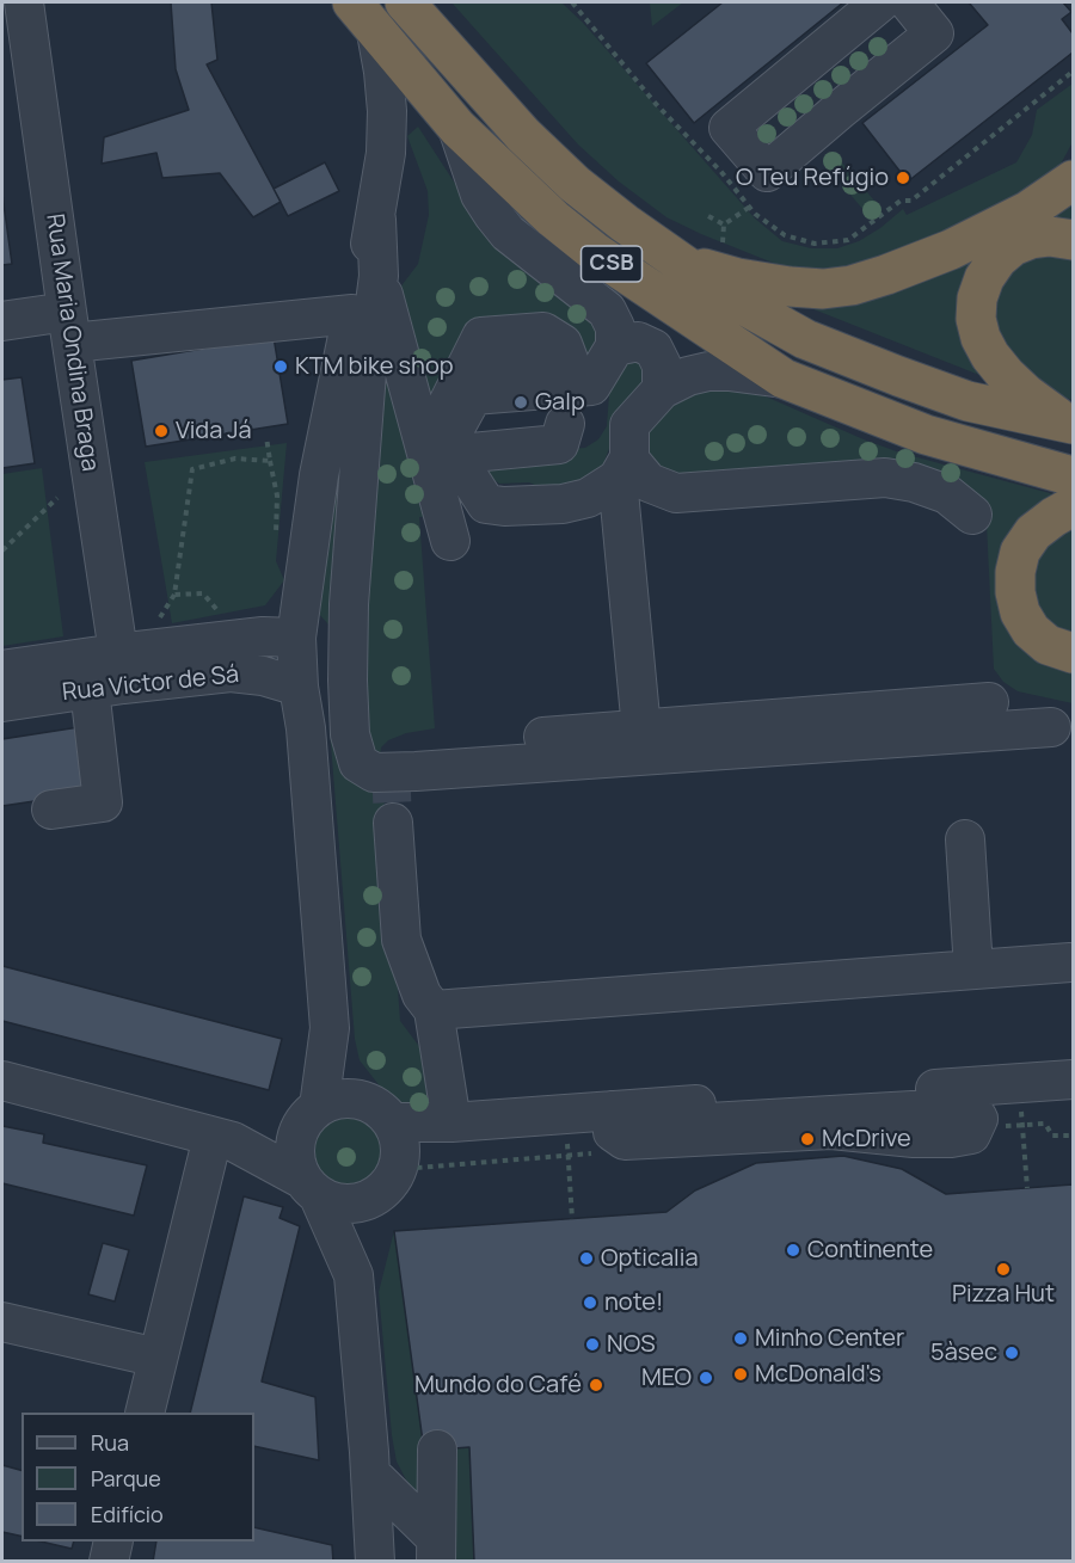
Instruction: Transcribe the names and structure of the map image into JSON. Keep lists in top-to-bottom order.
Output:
{
  "streets": {
    "highway": ["CSB"],
    "street": ["Rua Maria Ondina Braga", "Rua Victor de Sá"]
  },
  "crossings": [
    ["Rua Maria Ondina Braga", "Rua Victor de Sá"]
  ],
  "places": [
    "O Teu Refúgio",
    "KTM bike shop",
    "Galp",
    "Vida Já",
    "McDrive",
    "Continente",
    "Opticalia",
    "Pizza Hut",
    "note!",
    "Minho Center",
    "NOS",
    "5àsec",
    "McDonald's",
    "MEO",
    "Mundo do Café"
  ],
  "legend": ["Rua", "Parque", "Edifício"]
}
